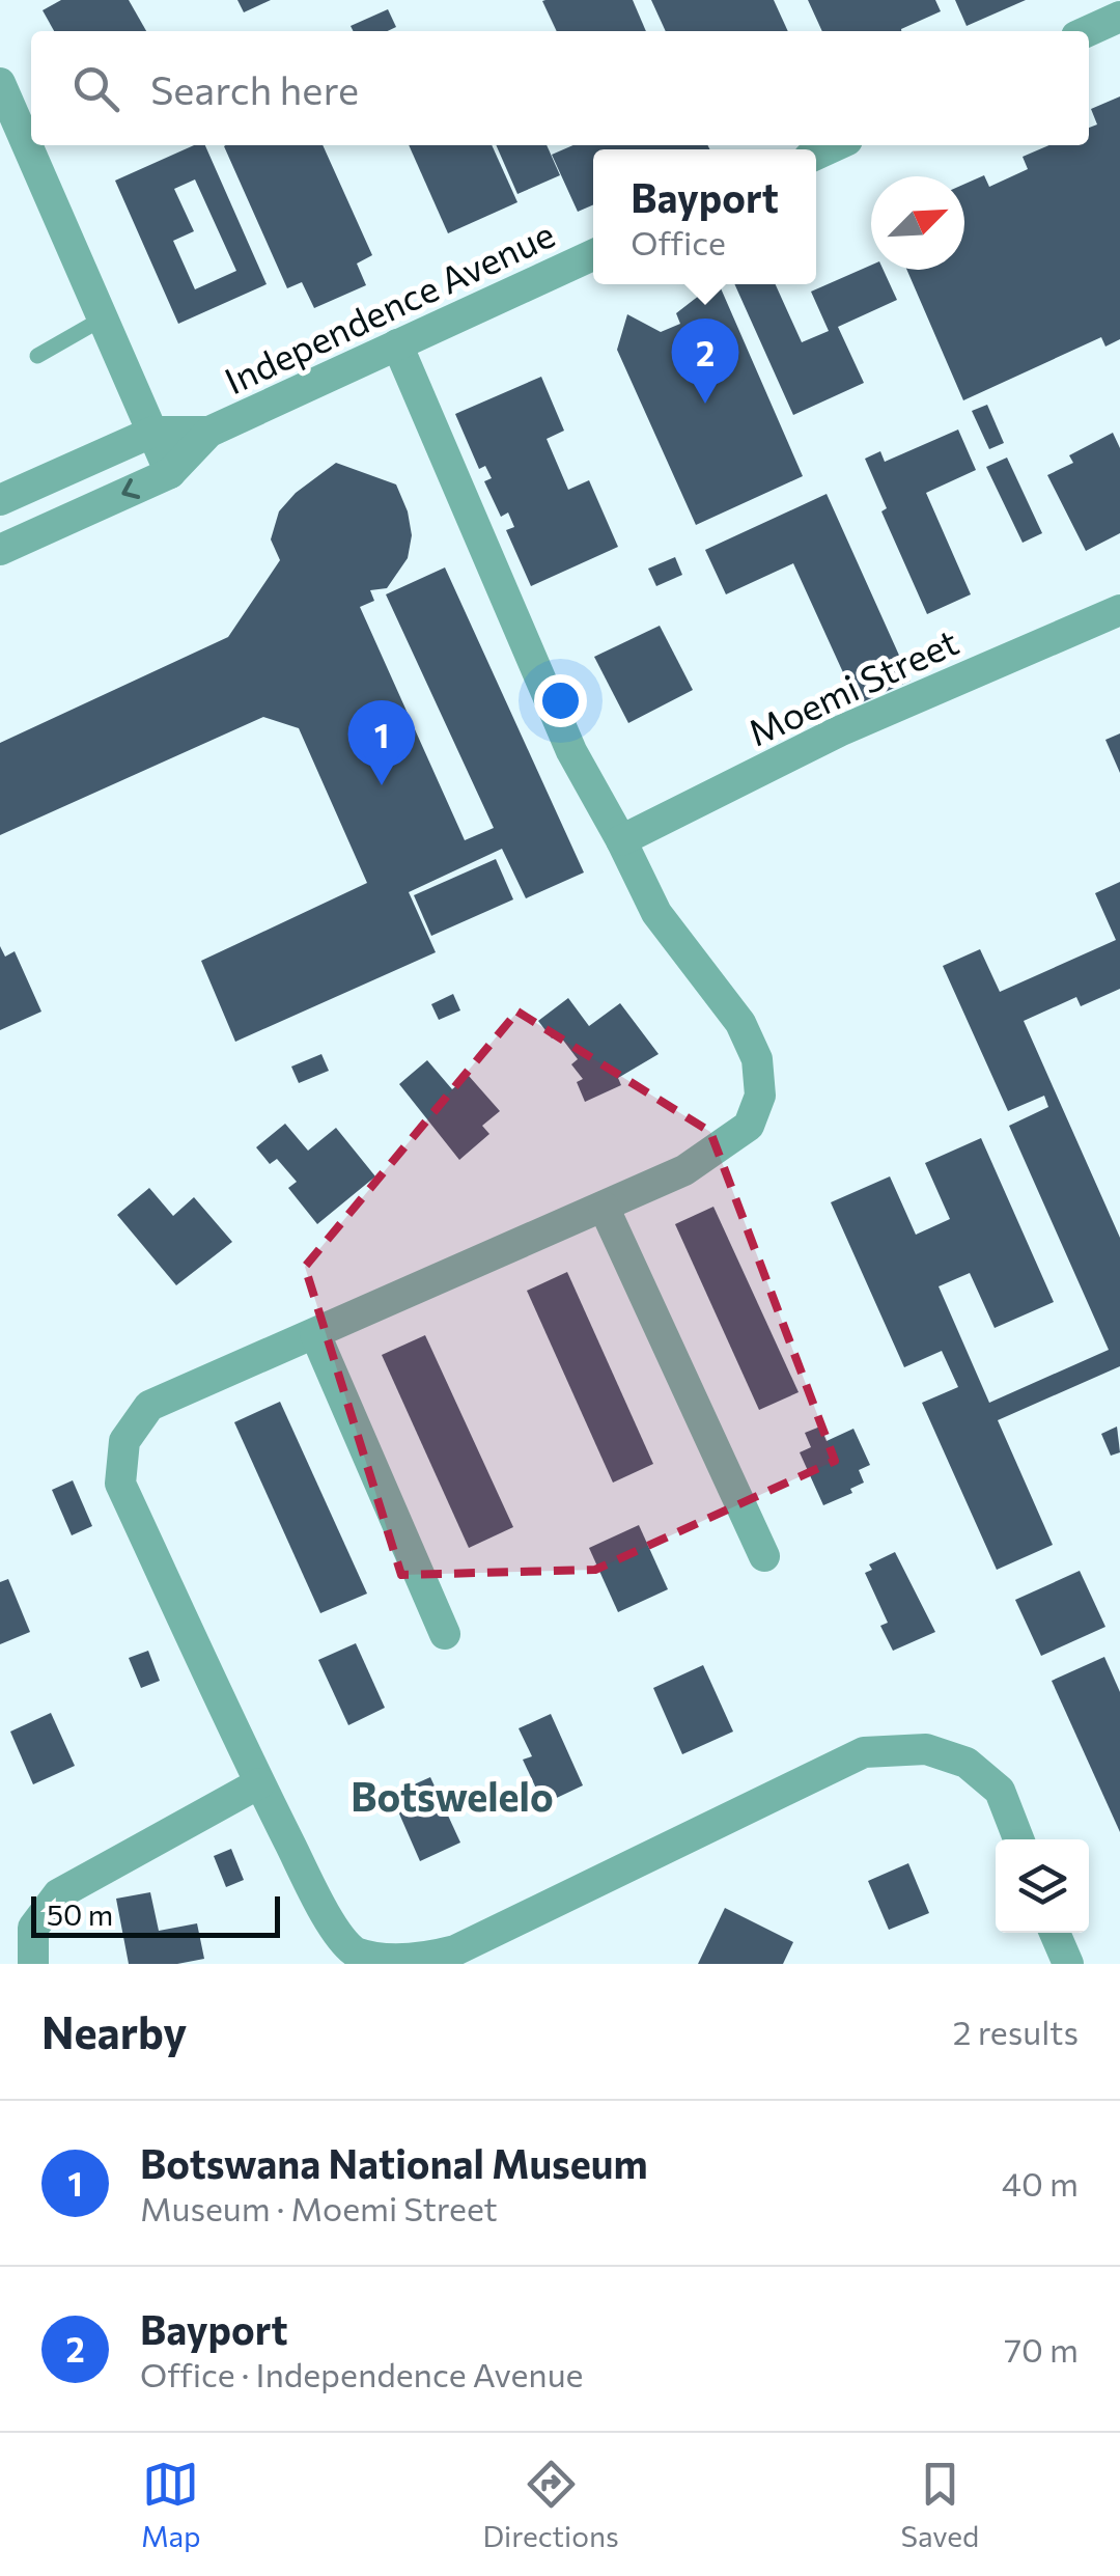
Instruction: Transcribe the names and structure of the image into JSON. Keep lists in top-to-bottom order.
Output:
{
  "streets": {
    "street": ["Independence Avenue", "Moemi Street"]
  },
  "districts": ["Botswelelo"],
  "scale_bar": "50 m",
  "north": "top right",
  "page": {
    "search": "Search here",
    "popup": ["Bayport", "Office"],
    "pins": ["2", "1"],
    "scale": "50 m",
    "heading": ["Nearby", "2 results"],
    "list": [
      {
        "mark": "1",
        "name": "Botswana National Museum",
        "note": "Museum · Moemi Street",
        "value": "40 m"
      },
      {
        "mark": "2",
        "name": "Bayport",
        "note": "Office · Independence Avenue",
        "value": "70 m"
      }
    ],
    "nav": ["Map", "Directions", "Saved"]
  }
}
